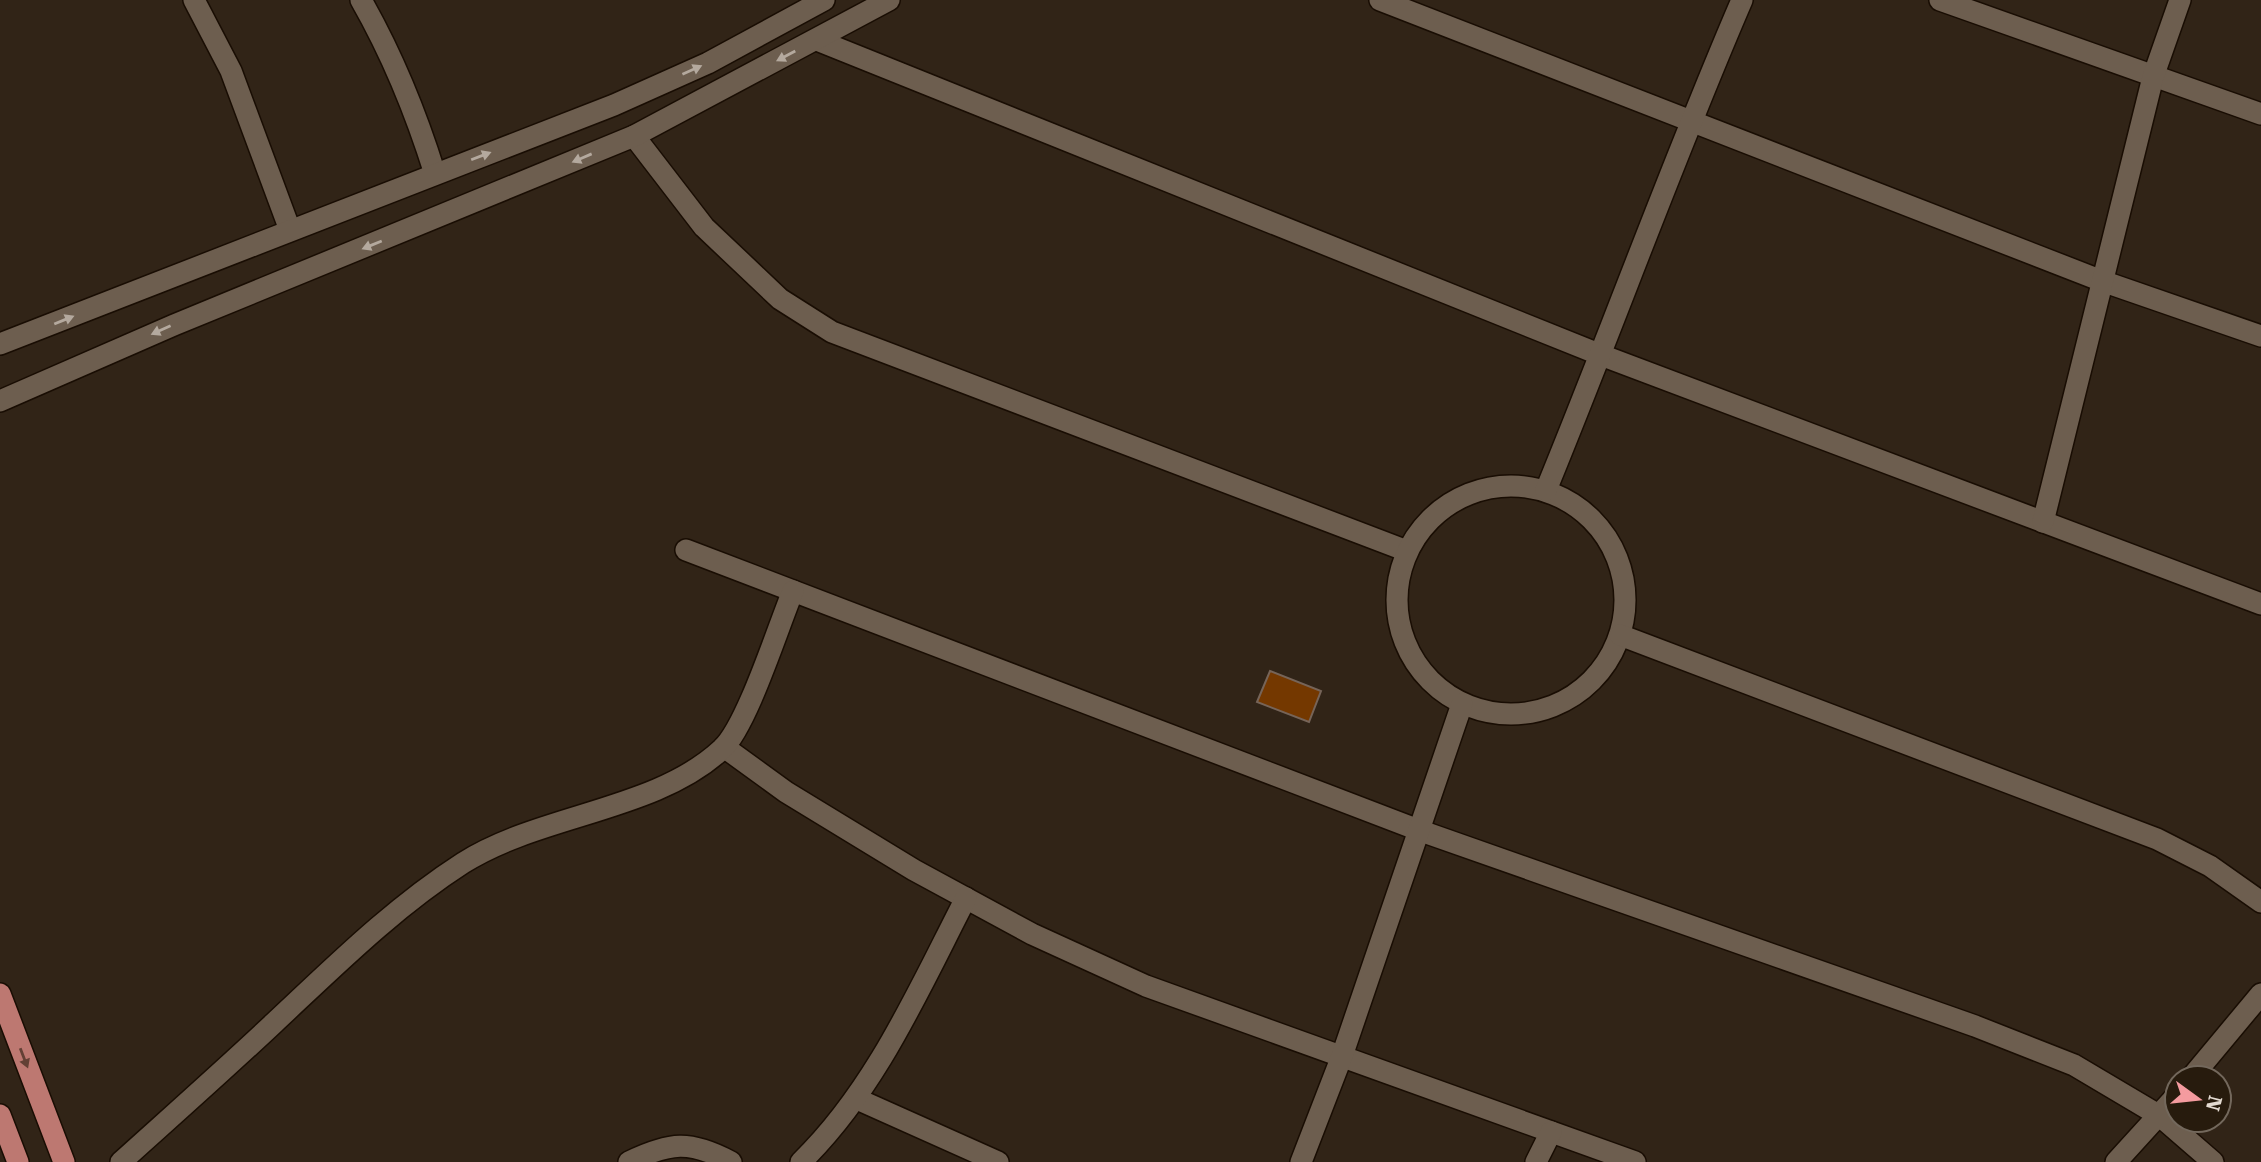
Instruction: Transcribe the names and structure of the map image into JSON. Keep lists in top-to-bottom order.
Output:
{
  "north": "right"
}
